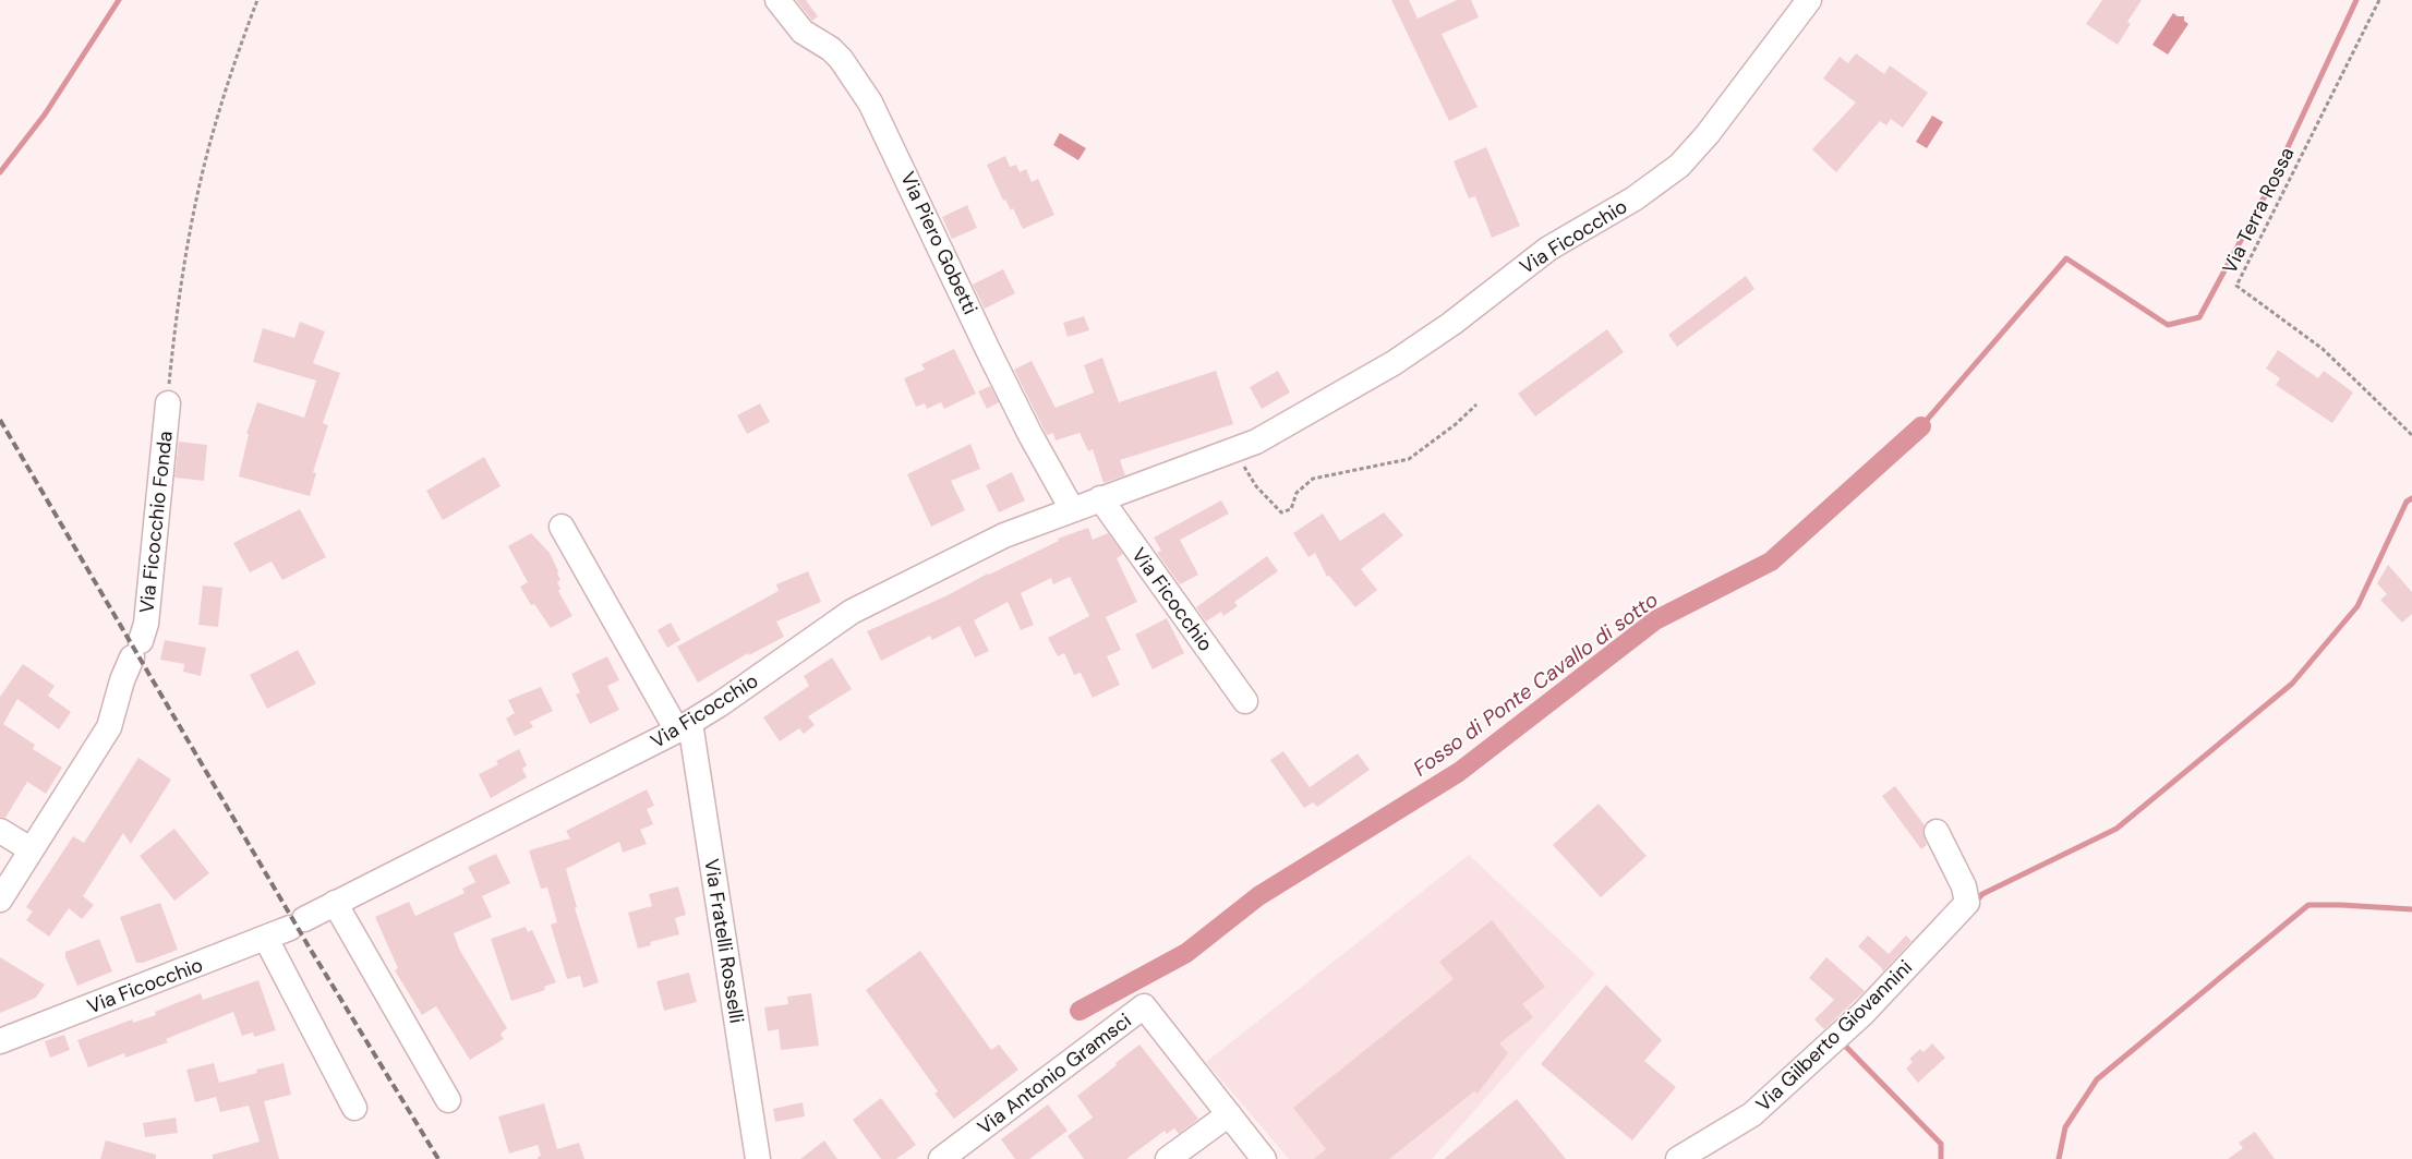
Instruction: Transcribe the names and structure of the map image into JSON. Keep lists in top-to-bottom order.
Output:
{
  "streets": {
    "street": [
      "Via Ficocchio",
      "Via Piero Gobetti",
      "Via Ficocchio Fonda",
      "Via Fratelli Rosselli",
      "Via Gilberto Giovannini",
      "Via Antonio Gramsci"
    ],
    "path": ["Via Terra Rossa"]
  },
  "crossings": [
    ["Via Ficocchio", "Via Piero Gobetti"],
    ["Via Ficocchio", "Via Fratelli Rosselli"]
  ],
  "water": ["Fosso di Ponte Cavallo di sotto"]
}
